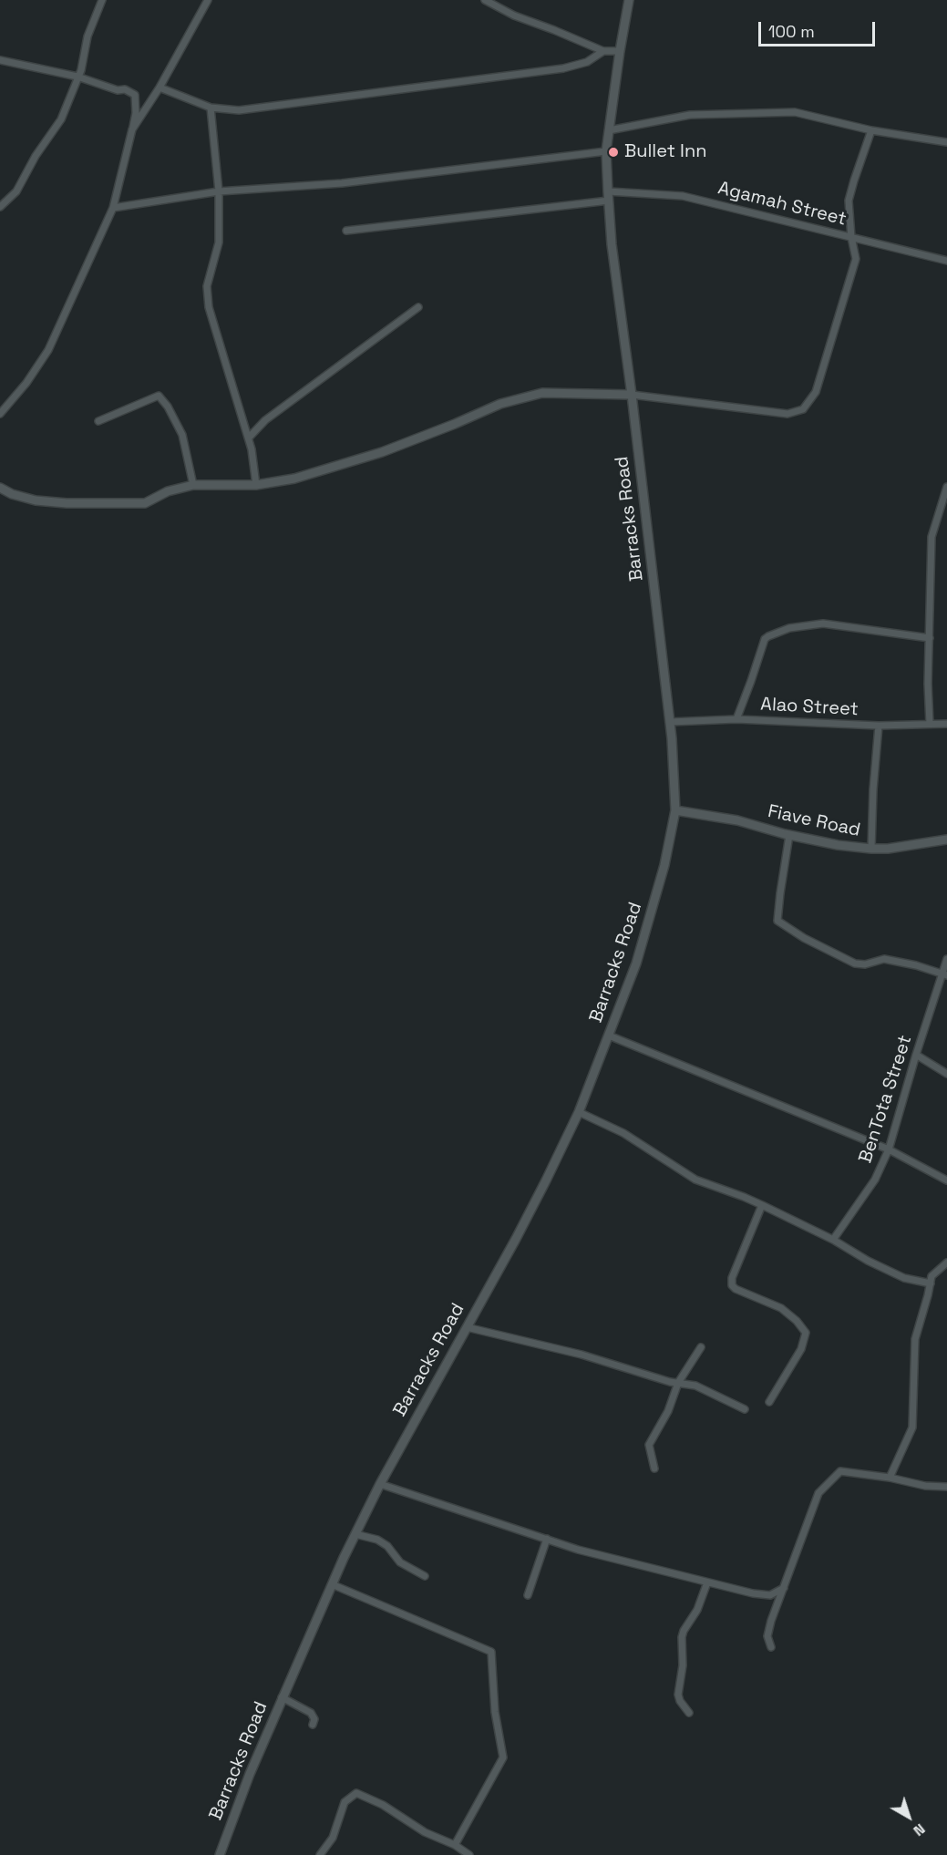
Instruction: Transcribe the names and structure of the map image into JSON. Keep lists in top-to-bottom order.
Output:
{
  "streets": {
    "street": [
      "Agamah Street",
      "Barracks Road",
      "Alao Street",
      "Fiave Road",
      "BenTota Street"
    ]
  },
  "crossings": [
    ["Agamah Street", "Barracks Road"],
    ["Barracks Road", "Alao Street"],
    ["Barracks Road", "Fiave Road"]
  ],
  "places": ["Bullet Inn"],
  "scale_bar": "100 m",
  "north": "bottom right"
}
